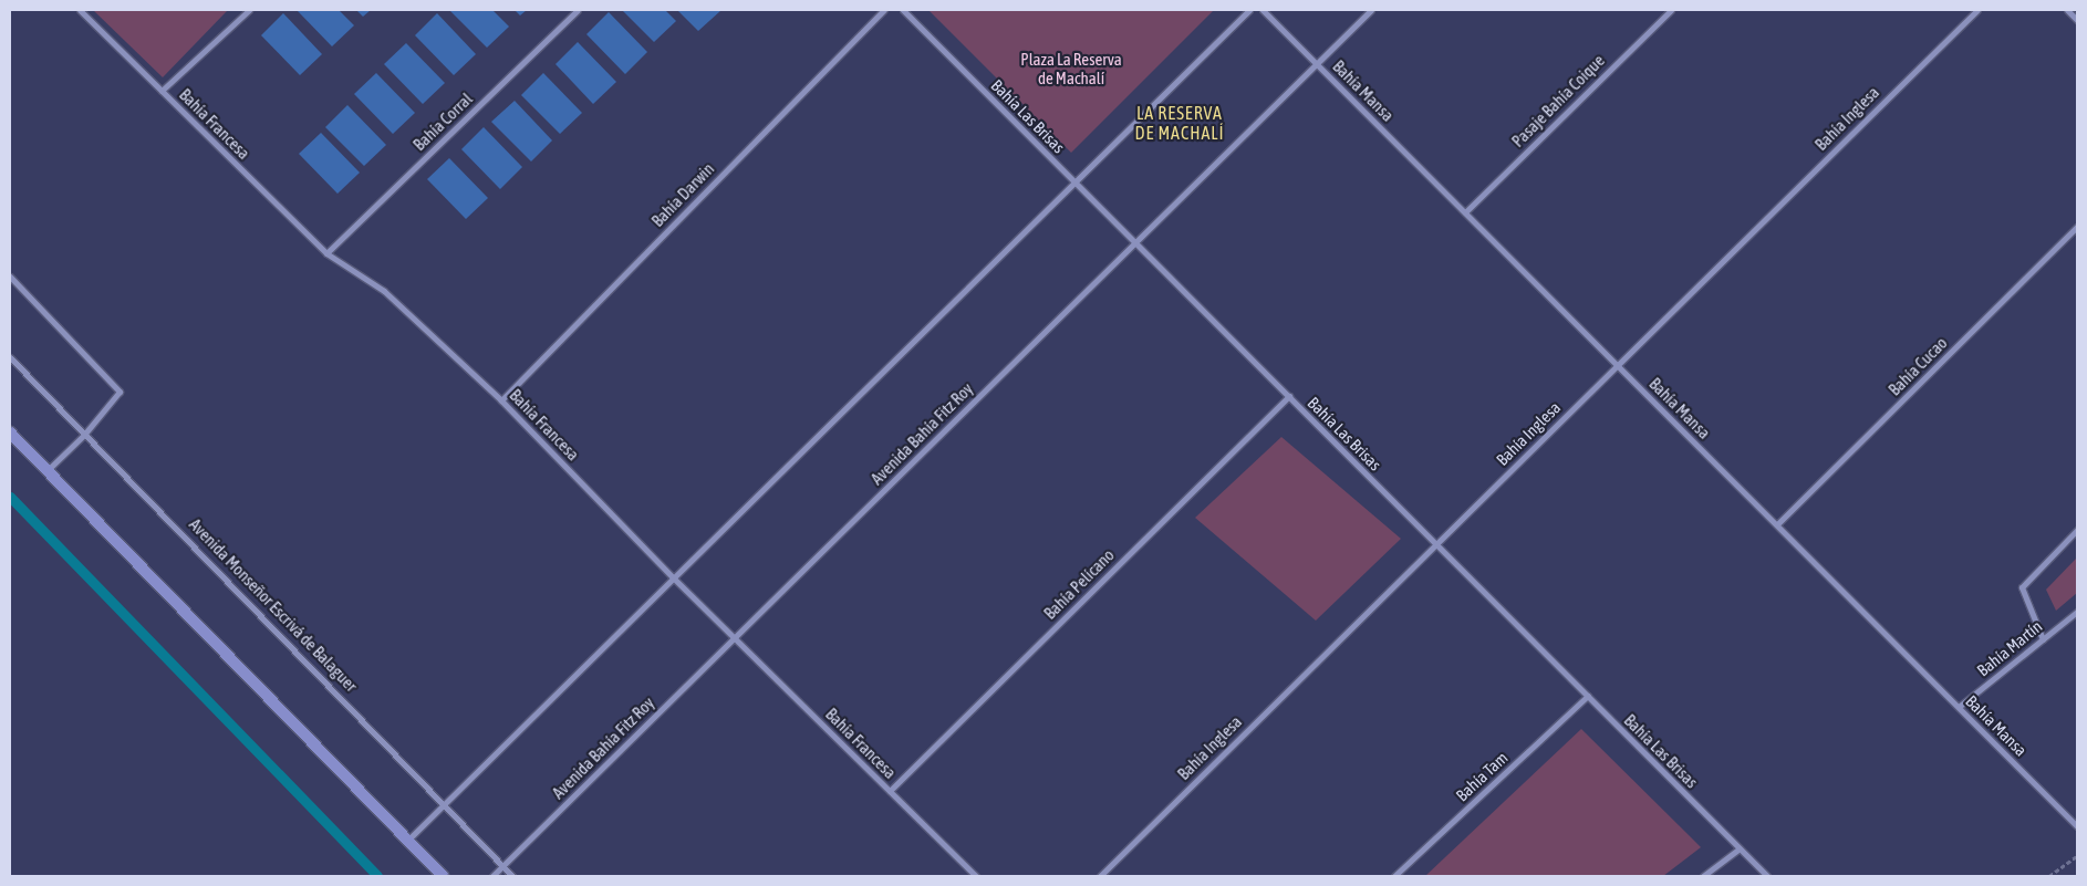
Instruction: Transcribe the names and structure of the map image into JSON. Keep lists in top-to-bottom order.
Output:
{
  "streets": {
    "street": [
      "Bahía Mansa",
      "Pasaje Bahía Coique",
      "Bahía Las Brisas",
      "Bahía Inglesa",
      "Bahía Corral",
      "Bahía Francesa",
      "Bahía Darwin",
      "Bahía Cucao",
      "Avenida Bahía Fitz Roy",
      "Bahía Pelícano",
      "Avenida Monseñor Escrivá de Balaguer",
      "Bahía Martín",
      "Bahía Tam"
    ]
  },
  "crossings": [
    ["Bahía Mansa", "Pasaje Bahía Coique"],
    ["Bahía Mansa", "Bahía Inglesa"],
    ["Bahía Mansa", "Bahía Cucao"],
    ["Bahía Mansa", "Avenida Bahía Fitz Roy"],
    ["Bahía Mansa", "Bahía Martín"],
    ["Bahía Las Brisas", "Bahía Inglesa"],
    ["Bahía Las Brisas", "Avenida Bahía Fitz Roy"],
    ["Bahía Las Brisas", "Bahía Pelícano"],
    ["Bahía Las Brisas", "Bahía Tam"],
    ["Bahía Corral", "Bahía Francesa"],
    ["Bahía Francesa", "Bahía Darwin"],
    ["Bahía Francesa", "Avenida Bahía Fitz Roy"],
    ["Bahía Francesa", "Bahía Pelícano"],
    ["Avenida Bahía Fitz Roy", "Avenida Monseñor Escrivá de Balaguer"]
  ],
  "districts": ["LA RESERVA DE MACHALÍ"],
  "parks": ["Plaza La Reserva de Machalí"]
}
